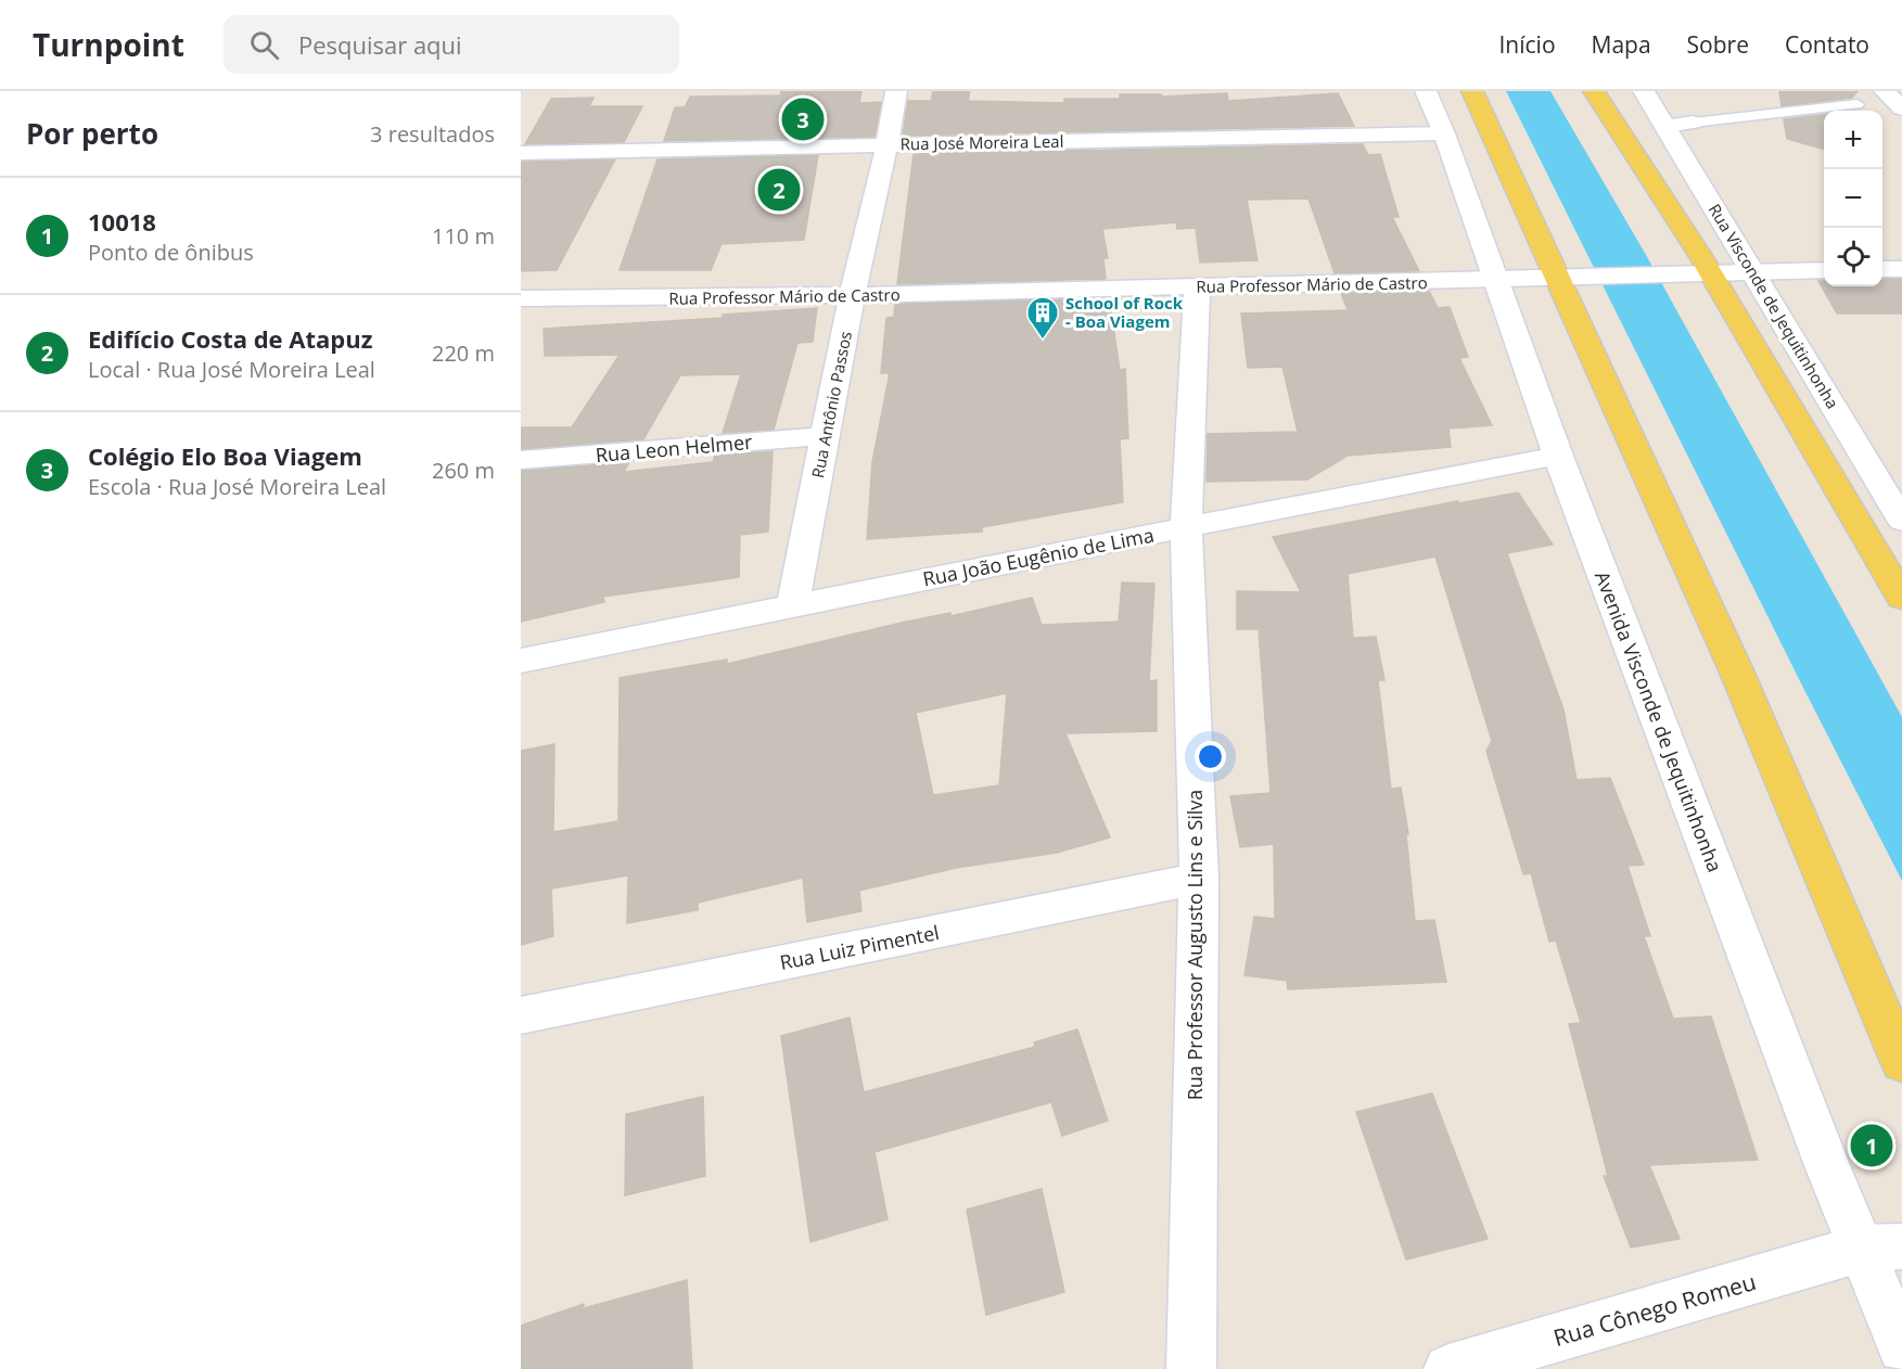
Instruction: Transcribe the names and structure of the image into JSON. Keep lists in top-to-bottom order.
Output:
{
  "streets": {
    "street": [
      "Rua José Moreira Leal",
      "Rua Professor Mário de Castro",
      "Rua Visconde de Jequitinhonha",
      "Rua Antônio Passos",
      "Rua Leon Helmer",
      "Rua João Eugênio de Lima",
      "Avenida Visconde de Jequitinhonha",
      "Rua Professor Augusto Lins e Silva",
      "Rua Luiz Pimentel",
      "Rua Cônego Romeu"
    ]
  },
  "crossings": [
    ["Rua José Moreira Leal", "Rua Antônio Passos"],
    ["Rua José Moreira Leal", "Avenida Visconde de Jequitinhonha"],
    ["Rua Professor Mário de Castro", "Rua Visconde de Jequitinhonha"],
    ["Rua Professor Mário de Castro", "Rua Antônio Passos"],
    ["Rua Professor Mário de Castro", "Avenida Visconde de Jequitinhonha"],
    ["Rua Professor Mário de Castro", "Rua Professor Augusto Lins e Silva"],
    ["Rua Antônio Passos", "Rua Leon Helmer"],
    ["Rua Antônio Passos", "Rua João Eugênio de Lima"],
    ["Rua João Eugênio de Lima", "Avenida Visconde de Jequitinhonha"],
    ["Rua João Eugênio de Lima", "Rua Professor Augusto Lins e Silva"],
    ["Avenida Visconde de Jequitinhonha", "Rua Cônego Romeu"],
    ["Rua Professor Augusto Lins e Silva", "Rua Luiz Pimentel"]
  ],
  "places": {
    "building": ["School of Rock - Boa Viagem"]
  },
  "page": {
    "header": "Turnpoint",
    "search": "Pesquisar aqui",
    "nav": [
      "Início",
      "Mapa",
      "Sobre",
      "Contato"
    ],
    "heading": ["Por perto", "3 resultados"],
    "pins": ["3", "2", "1"],
    "map_buttons": ["+", "−"],
    "list": [
      {
        "mark": "1",
        "name": "10018",
        "note": "Ponto de ônibus",
        "value": "110 m"
      },
      {
        "mark": "2",
        "name": "Edifício Costa de Atapuz",
        "note": "Local · Rua José Moreira Leal",
        "value": "220 m"
      },
      {
        "mark": "3",
        "name": "Colégio Elo Boa Viagem",
        "note": "Escola · Rua José Moreira Leal",
        "value": "260 m"
      }
    ]
  }
}
